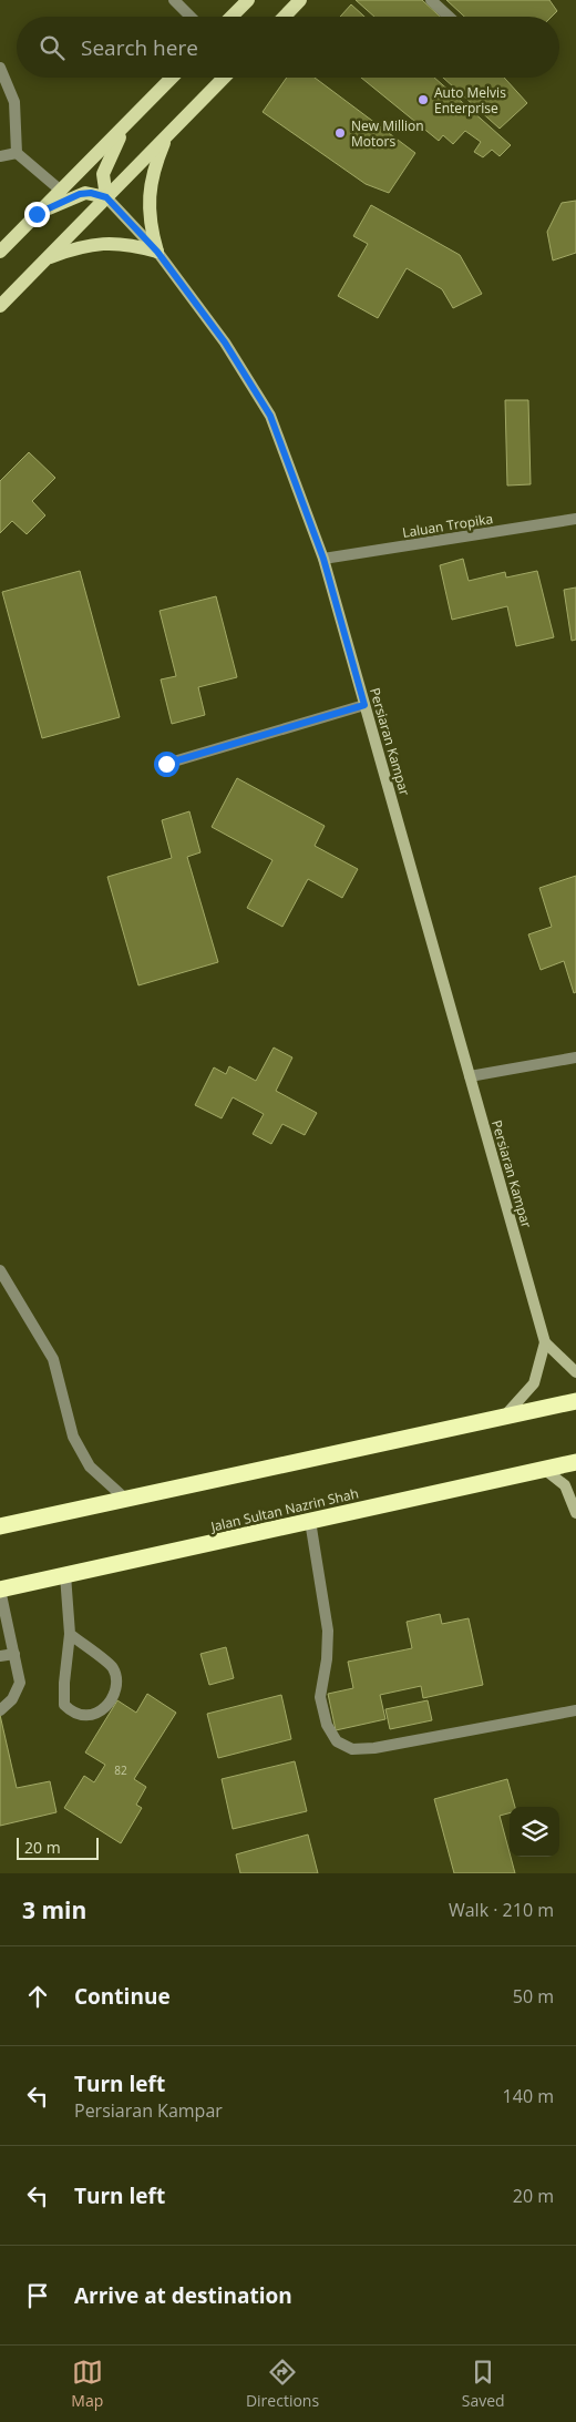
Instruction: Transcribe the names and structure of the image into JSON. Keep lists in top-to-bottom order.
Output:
{
  "streets": {
    "highway": ["Jalan Sultan Nazrin Shah"],
    "street": ["Laluan Tropika", "Persiaran Kampar"]
  },
  "crossings": [
    ["Laluan Tropika", "Persiaran Kampar"]
  ],
  "places": ["Auto Melvis Enterprise", "New Million Motors"],
  "house_numbers": ["82"],
  "scale_bar": "20 m",
  "page": {
    "search": "Search here",
    "scale": "20 m",
    "heading": ["3 min", "Walk · 210 m"],
    "list": [
      ["Continue", "50 m"],
      ["Turn left", "Persiaran Kampar", "140 m"],
      ["Turn left", "20 m"],
      "Arrive at destination"
    ],
    "nav": ["Map", "Directions", "Saved"]
  }
}
